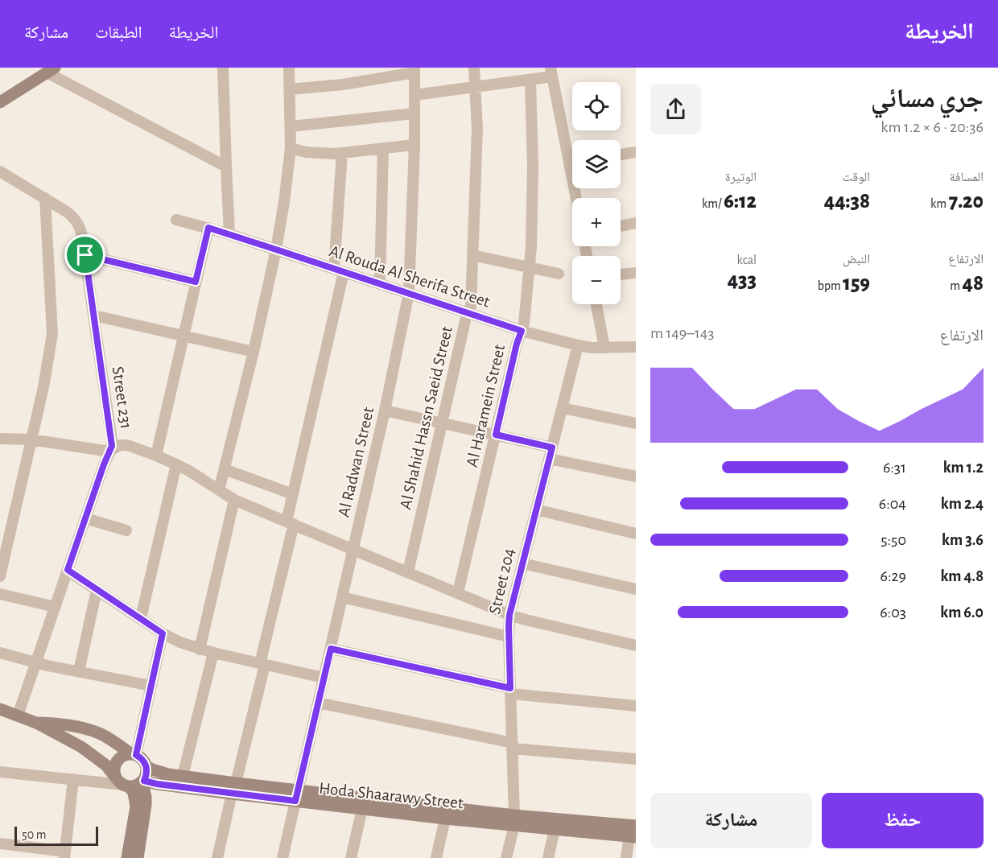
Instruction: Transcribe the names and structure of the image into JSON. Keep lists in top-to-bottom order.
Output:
{
  "streets": {
    "street": [
      "Al Rouda Al Sherifa Street",
      "Street 231",
      "Al Haramein Street",
      "Al Shahid Hassn Saeid Street",
      "Al Radwan Street",
      "Street 204",
      "Hoda Shaarawy Street"
    ]
  },
  "crossings": [
    ["Al Rouda Al Sherifa Street", "Al Haramein Street"],
    ["Al Rouda Al Sherifa Street", "Al Shahid Hassn Saeid Street"],
    ["Al Rouda Al Sherifa Street", "Al Radwan Street"],
    ["Al Rouda Al Sherifa Street", "Street 204"],
    ["Al Radwan Street", "Hoda Shaarawy Street"],
    ["Street 204", "Hoda Shaarawy Street"]
  ],
  "scale_bar": "50 m",
  "page": {
    "header": "الخريطة",
    "nav": ["الخريطة", "الطبقات", "مشاركة"],
    "heading": ["جري مسائي", "20:36 · 6 × 1.2 km"],
    "map_buttons": ["+", "−"],
    "stats": [
      ["المسافة", "7.20 km"],
      ["الوقت", "44:38"],
      ["الوتيرة", "6:12 /km"],
      ["الارتفاع", "48 m"],
      ["النبض", "159 bpm"],
      ["kcal", "433"]
    ],
    "chart": ["الارتفاع", "143–149 m"],
    "list": [
      {
        "name": "1.2 km",
        "note": "6:31"
      },
      {
        "name": "2.4 km",
        "note": "6:04"
      },
      {
        "name": "3.6 km",
        "note": "5:50"
      },
      {
        "name": "4.8 km",
        "note": "6:29"
      },
      {
        "name": "6.0 km",
        "note": "6:03"
      }
    ],
    "buttons": ["حفظ", "مشاركة"],
    "scale": "50 m"
  }
}
